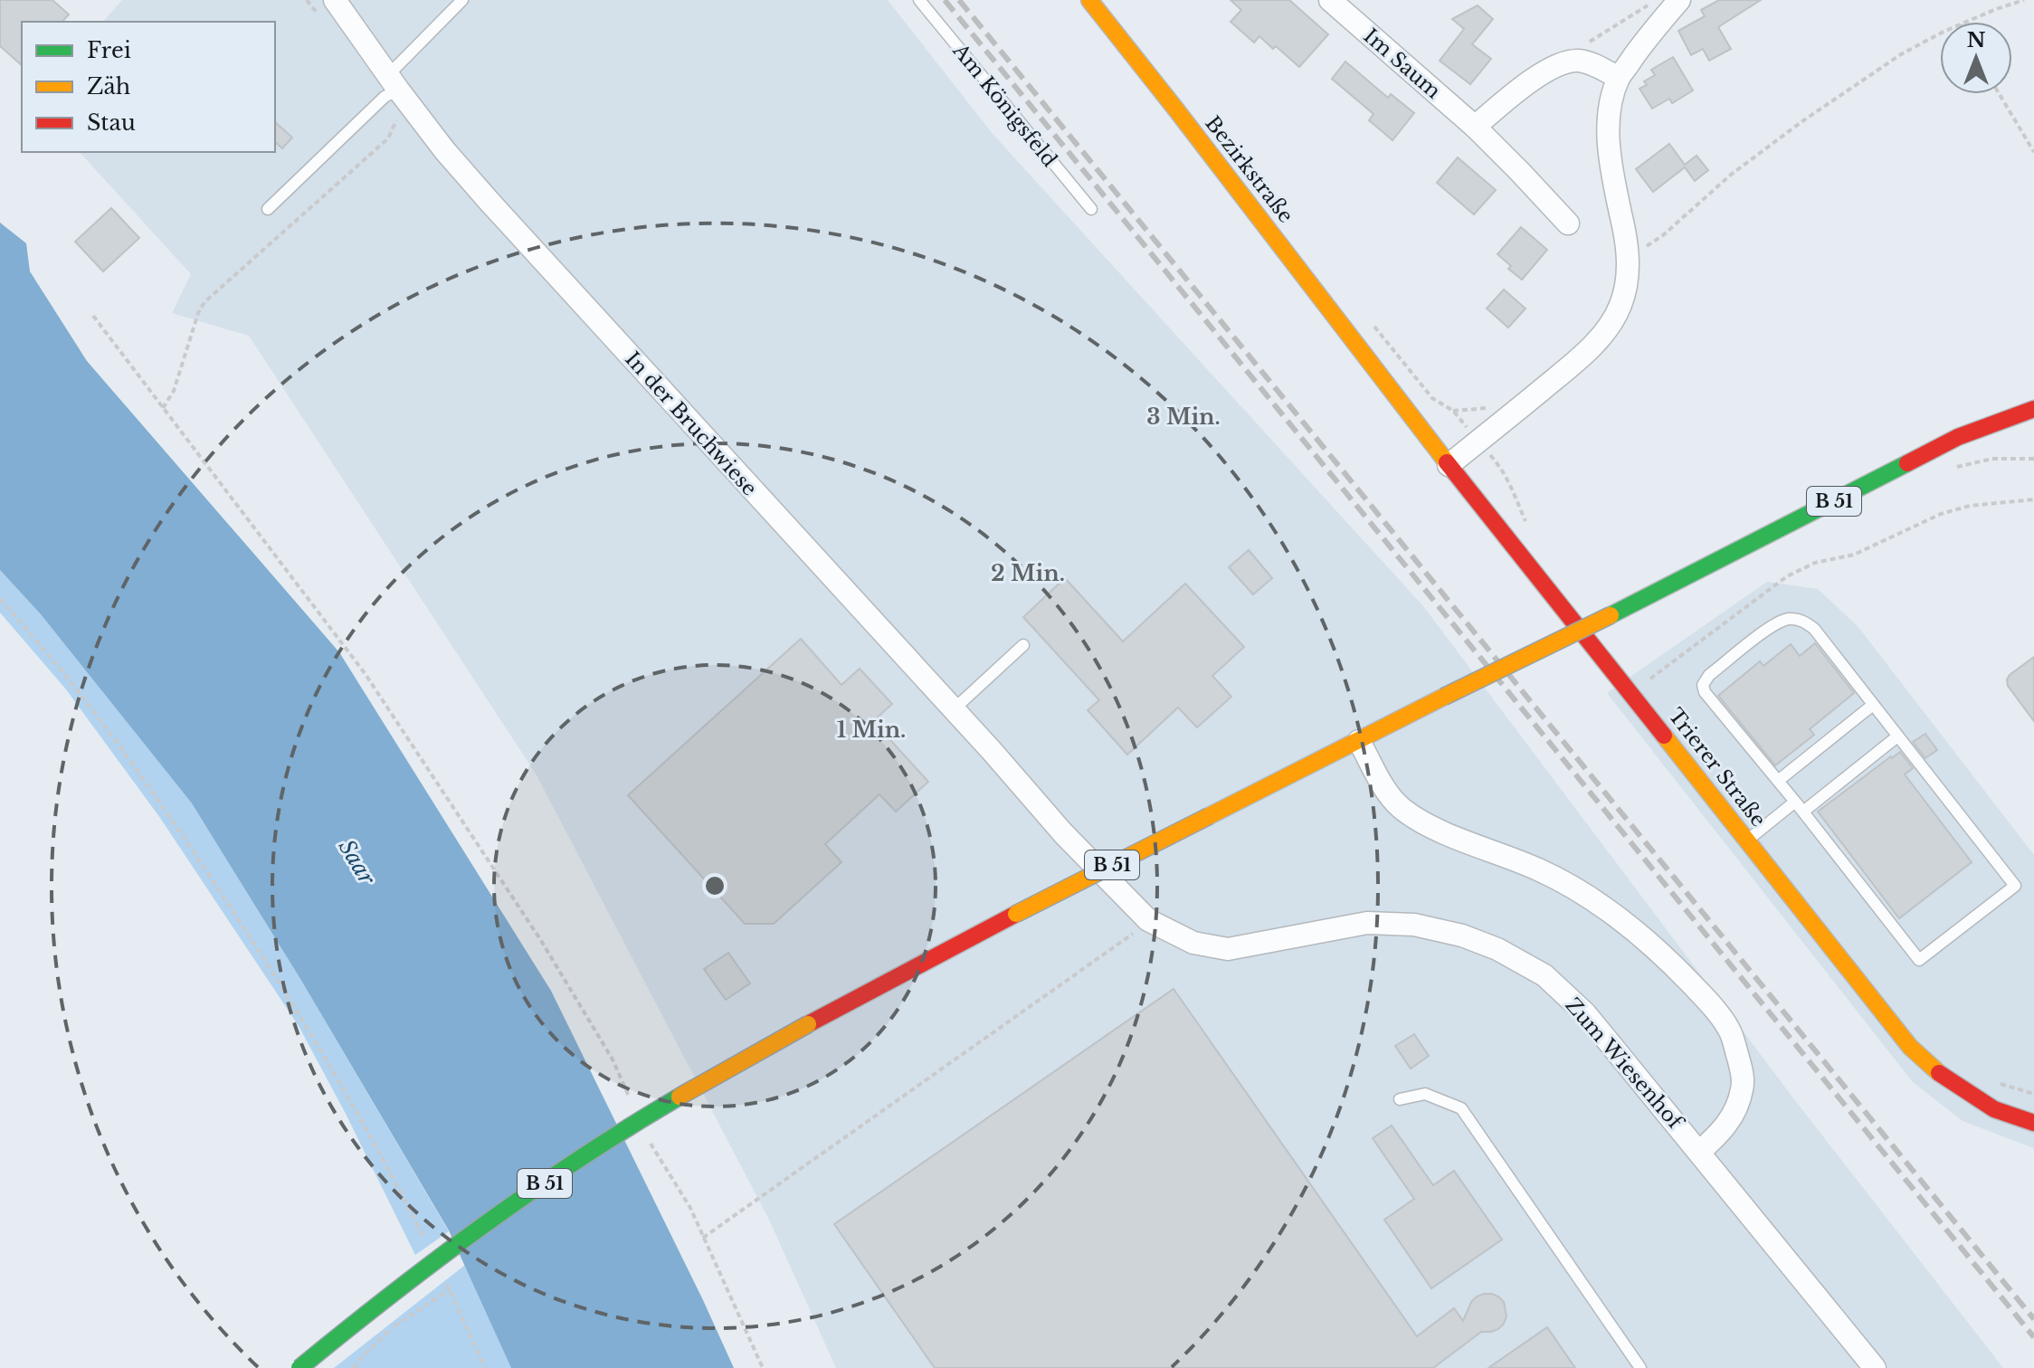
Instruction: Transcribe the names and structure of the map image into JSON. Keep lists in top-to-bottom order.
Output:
{
  "streets": {
    "main road": ["Bezirkstraße", "B 51", "Trierer Straße"],
    "street": ["Im Saum", "In der Bruchwiese", "Zum Wiesenhof"],
    "lane": ["Am Königsfeld"]
  },
  "crossings": [
    ["Bezirkstraße", "Trierer Straße"],
    ["In der Bruchwiese", "Zum Wiesenhof"]
  ],
  "water": ["Saar"],
  "legend": ["Frei", "Zäh", "Stau"],
  "north": "top",
  "rings": ["3 Min.", "2 Min.", "1 Min."]
}
